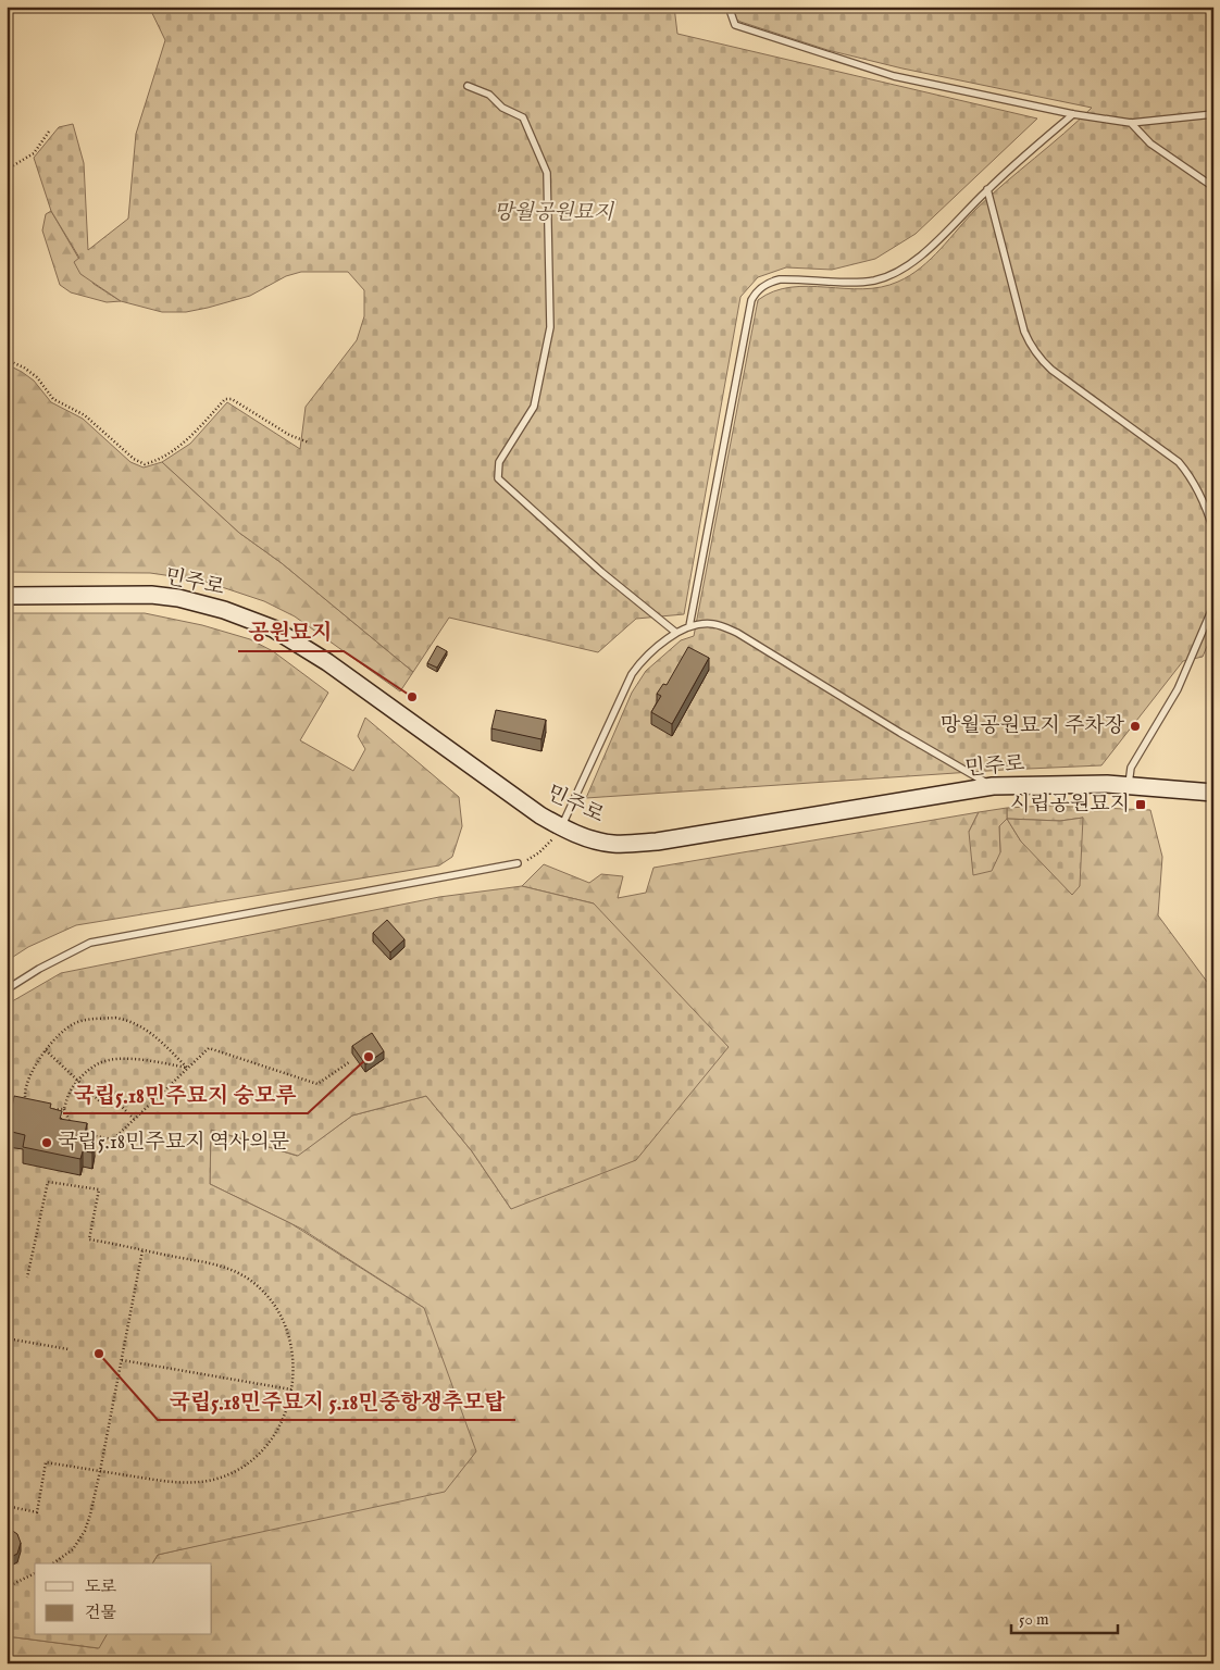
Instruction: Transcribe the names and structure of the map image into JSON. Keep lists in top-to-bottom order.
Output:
{
  "streets": {
    "main road": ["민주로"]
  },
  "parks": ["망월공원묘지"],
  "places": {
    "other": [
      "공원묘지",
      "망월공원묘지 주차장",
      "국립5.18민주묘지 숭모루",
      "국립5.18민주묘지 역사의문",
      "국립5.18민주묘지 5.18민중항쟁추모탑"
    ],
    "transit": ["시립공원묘지"]
  },
  "legend": ["도로", "건물"],
  "scale_bar": "50 m"
}
